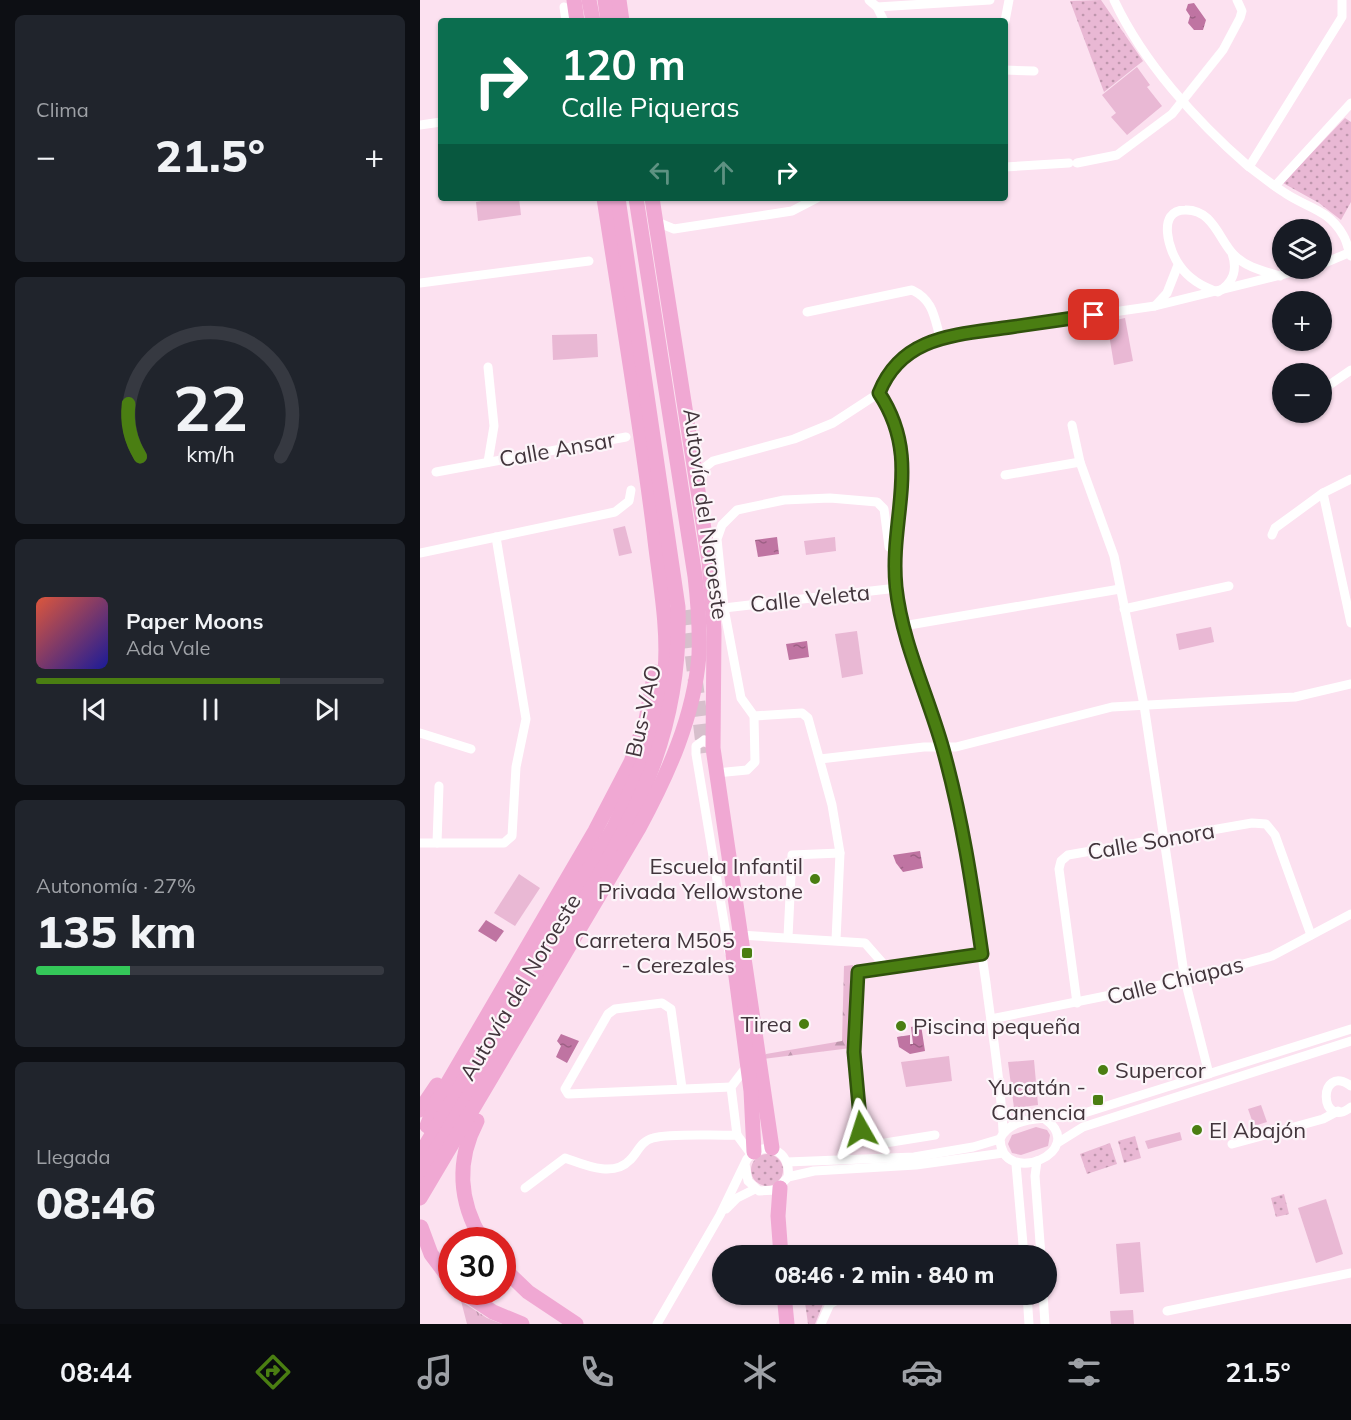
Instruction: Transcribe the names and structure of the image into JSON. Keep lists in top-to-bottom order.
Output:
{
  "streets": {
    "highway": ["Autovía del Noroeste", "Bus-VAO"],
    "street": [
      "Calle Ansar",
      "Calle Veleta",
      "Calle Sonora",
      "Calle Chiapas"
    ]
  },
  "crossings": [
    ["Calle Sonora", "Calle Chiapas"]
  ],
  "places": {
    "other": [
      "Escuela Infantil Privada Yellowstone",
      "Tirea",
      "Piscina pequeña",
      "Supercor",
      "El Abajón"
    ],
    "transit": ["Carretera M505 - Cerezales", "Yucatán - Canencia"]
  },
  "page": {
    "tile": [
      "Clima",
      ["Autonomía · 27%", "135 km"],
      ["Llegada", "08:46"]
    ],
    "turn": ["120 m", "Calle Piqueras"],
    "heat": ["−", "21.5°", "+"],
    "map_buttons": ["+", "−"],
    "song": ["Paper Moons", "Ada Vale"],
    "limit": "30",
    "trip": "08:46 · 2 min · 840 m",
    "tabs": ["08:44", "21.5°"],
    "gauge": ["22", "km/h"]
  }
}
